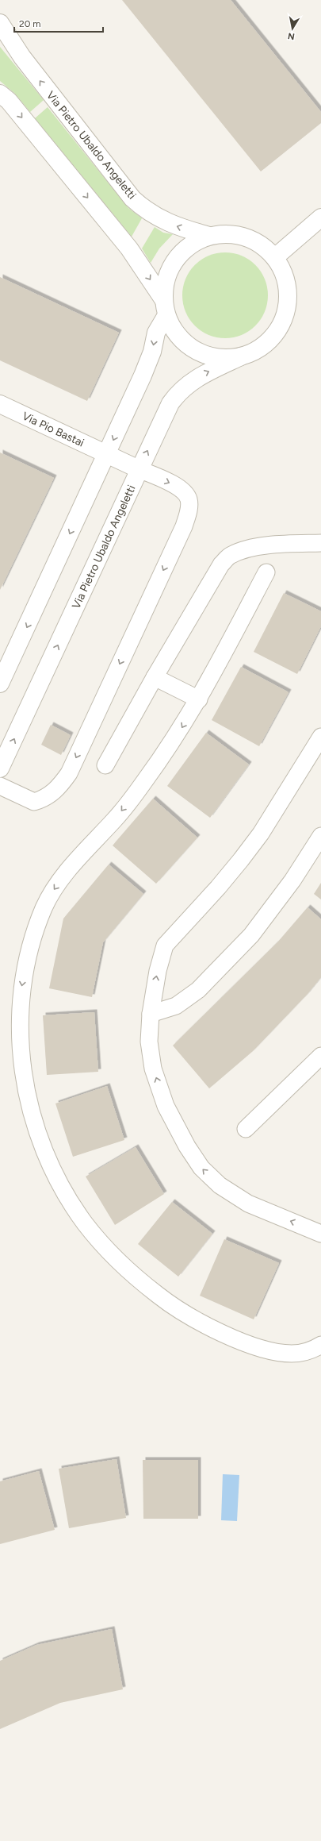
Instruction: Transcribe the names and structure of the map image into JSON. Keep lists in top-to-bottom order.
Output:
{
  "streets": {
    "street": ["Via Pietro Ubaldo Angeletti", "Via Pio Bastai"]
  },
  "crossings": [
    ["Via Pietro Ubaldo Angeletti", "Via Pio Bastai"]
  ],
  "scale_bar": "20 m",
  "north": "bottom"
}
